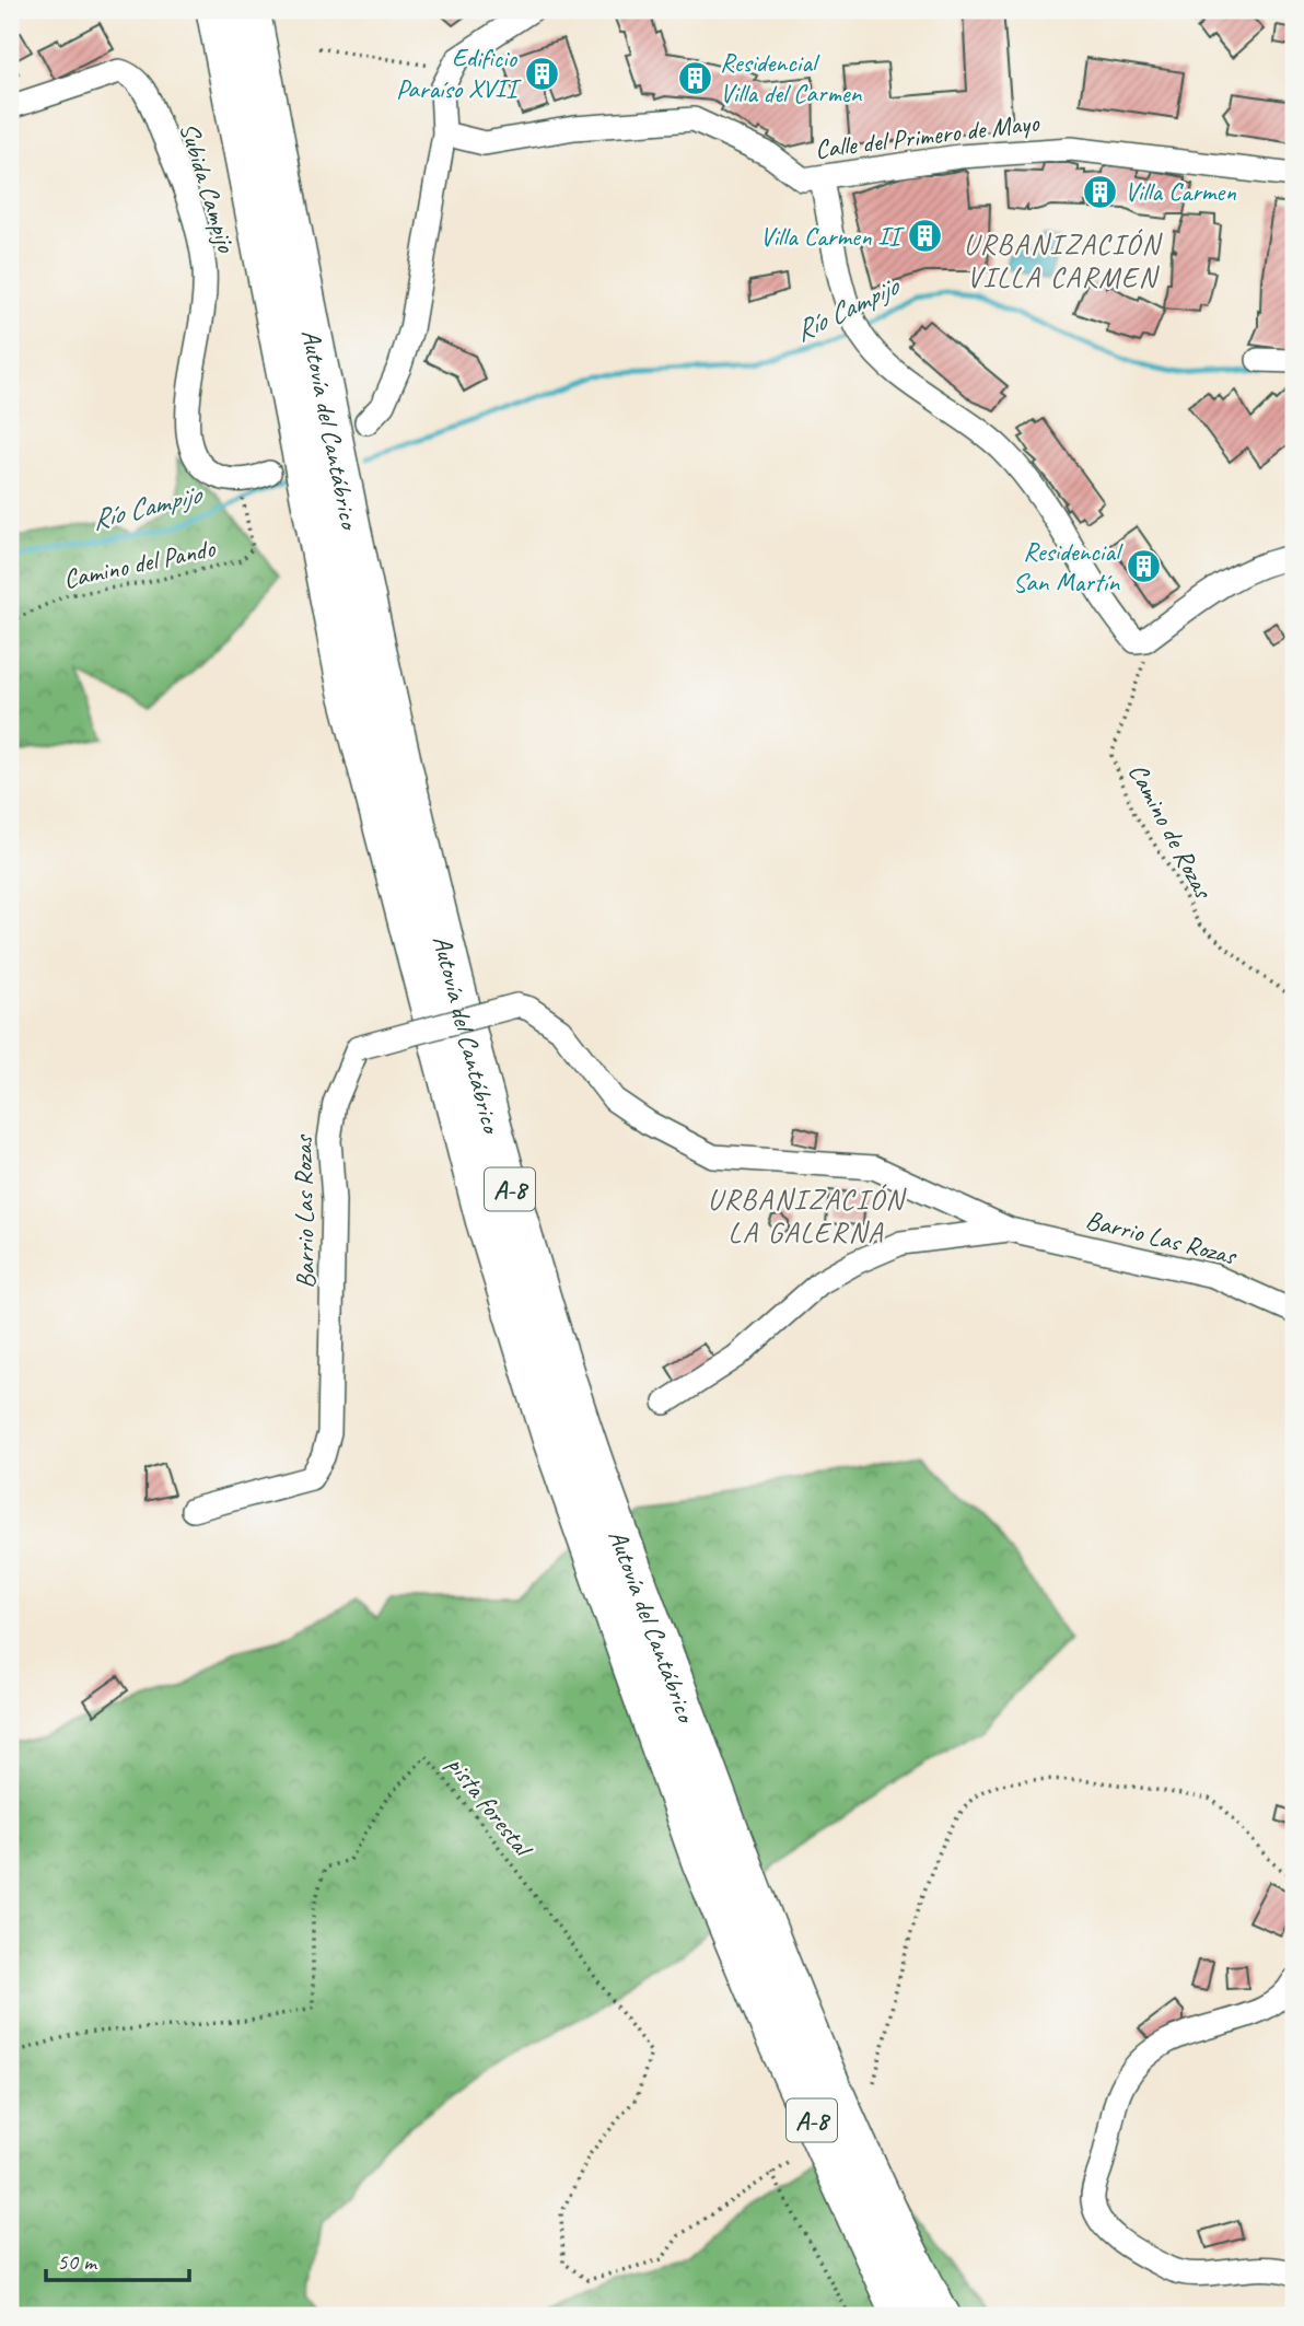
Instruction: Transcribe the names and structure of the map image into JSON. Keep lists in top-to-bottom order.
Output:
{
  "streets": {
    "highway": ["Autovía del Cantábrico", "A-8"],
    "street": ["Calle del Primero de Mayo", "Subida Campijo", "Barrio Las Rozas"],
    "path": ["Camino del Pando", "Camino de Rozas", "pista forestal"]
  },
  "crossings": [
    ["Subida Campijo", "Camino del Pando"]
  ],
  "districts": ["URBANIZACIÓN VILLA CARMEN", "URBANIZACIÓN LA GALERNA"],
  "water": ["Río Campijo"],
  "places": {
    "building": [
      "Edificio Paraíso XVII",
      "Residencial Villa del Carmen",
      "Villa Carmen",
      "Villa Carmen II",
      "Residencial San Martín"
    ]
  },
  "scale_bar": "50 m"
}
